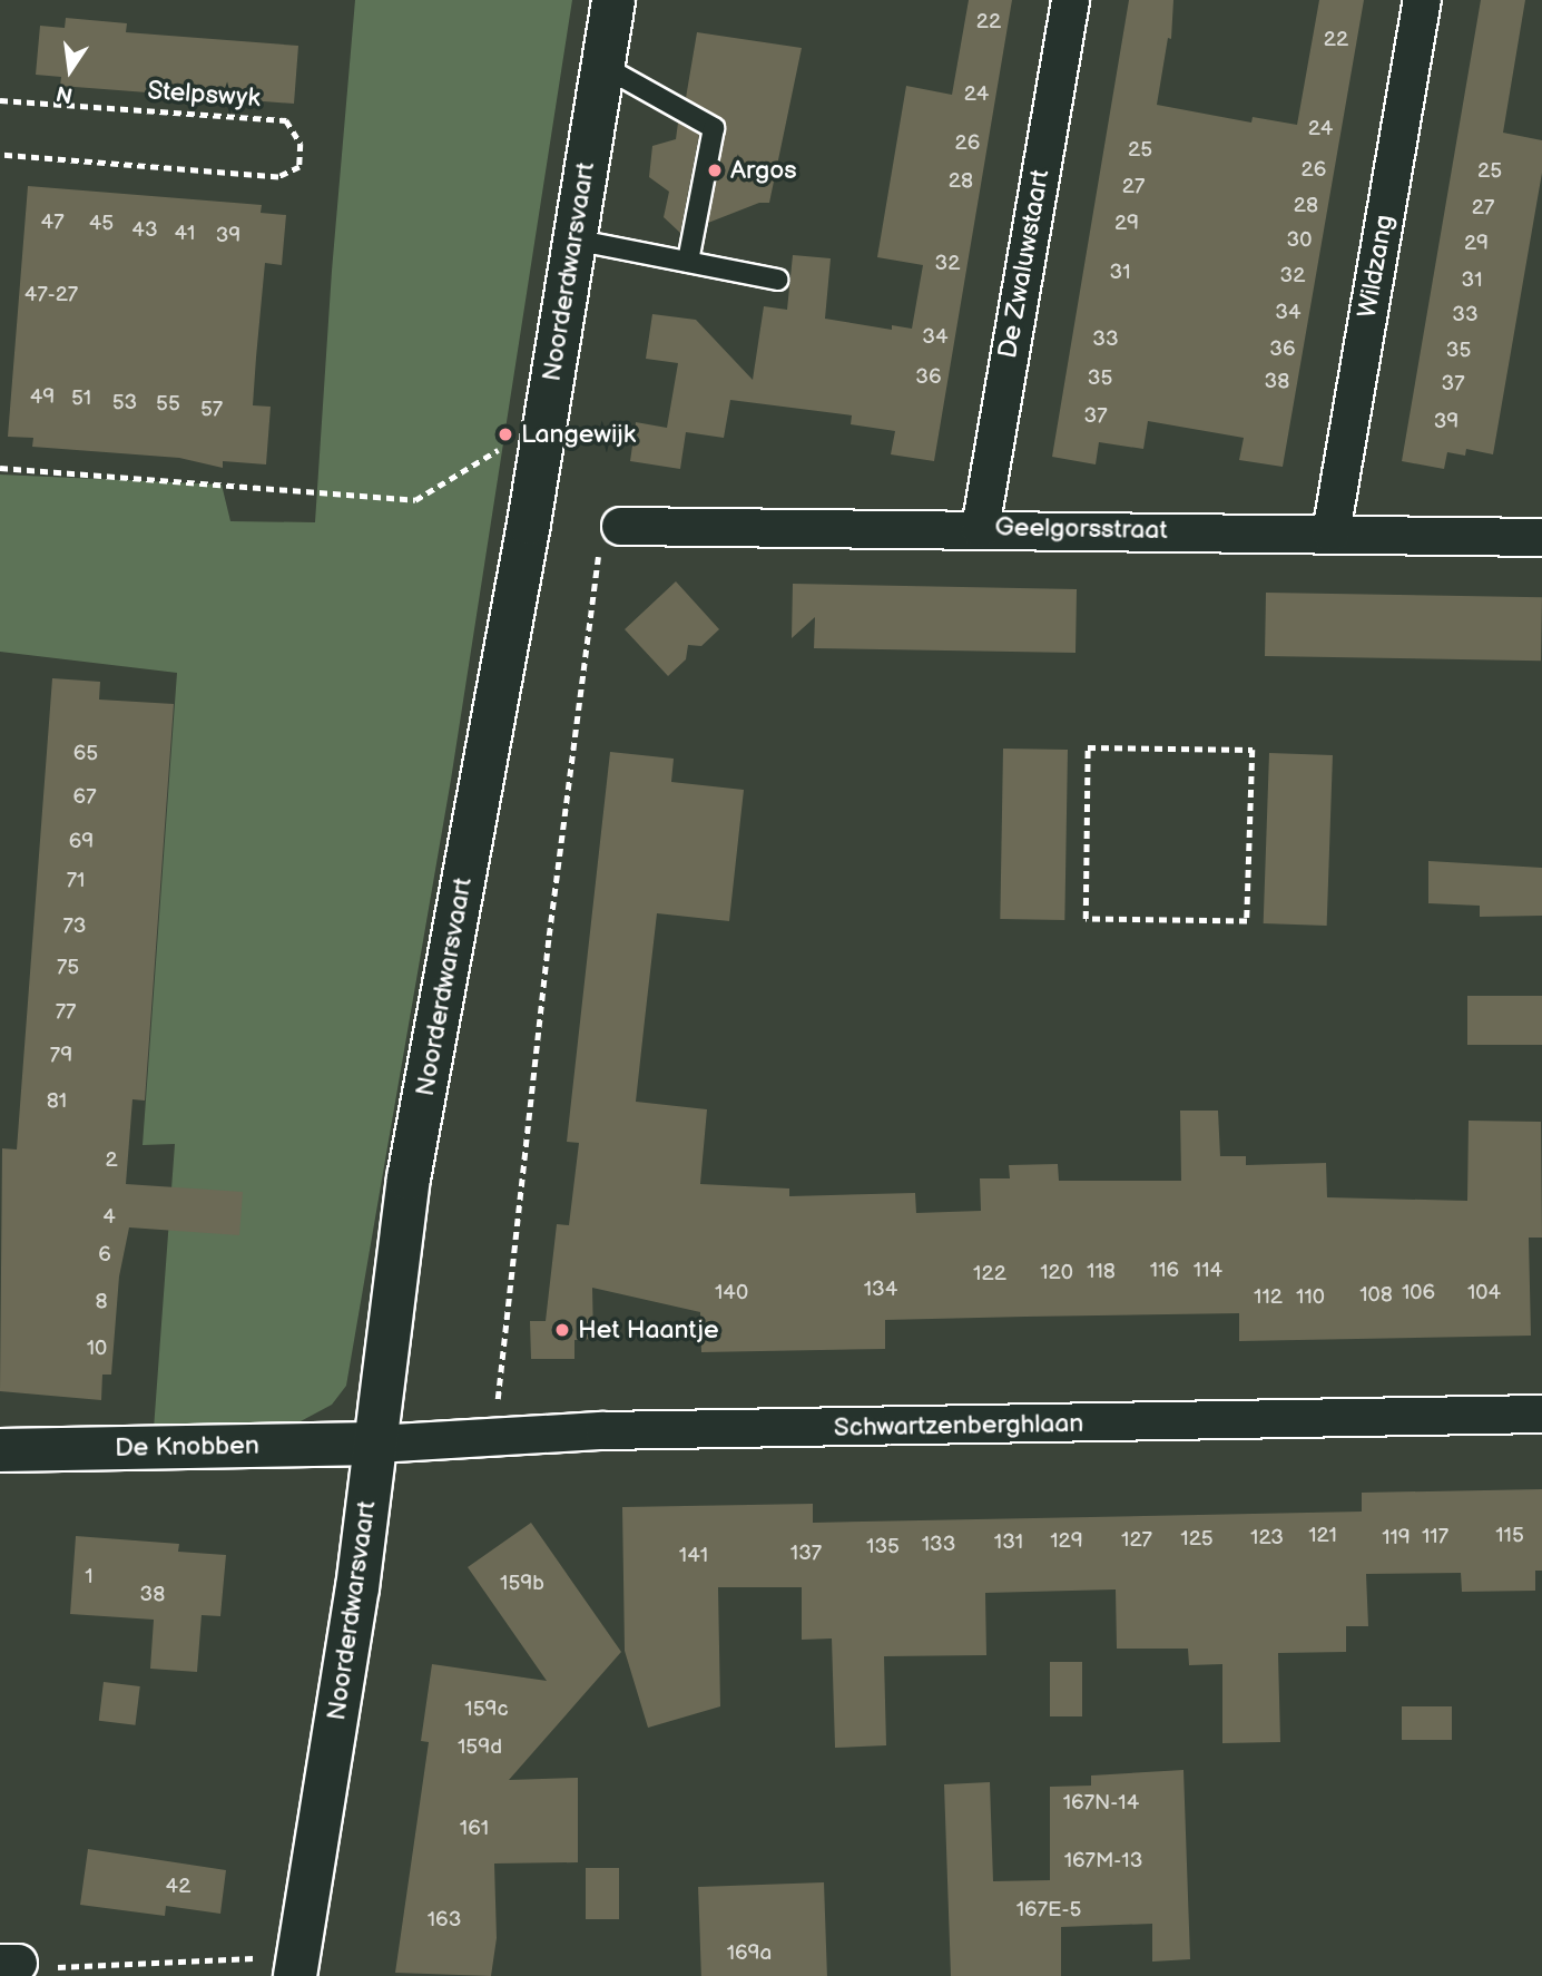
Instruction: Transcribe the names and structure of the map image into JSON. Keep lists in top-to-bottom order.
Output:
{
  "streets": {
    "main road": ["Noorderdwarsvaart", "De Knobben"],
    "street": [
      "De Zwaluwstaart",
      "Wildzang",
      "Geelgorsstraat",
      "Schwartzenberghlaan"
    ],
    "path": ["Stelpswyk"]
  },
  "crossings": [
    ["De Zwaluwstaart", "Geelgorsstraat"],
    ["Wildzang", "Geelgorsstraat"],
    ["Noorderdwarsvaart", "Schwartzenberghlaan"],
    ["Noorderdwarsvaart", "De Knobben"],
    ["Schwartzenberghlaan", "De Knobben"]
  ],
  "places": ["Argos", "Langewijk", "Het Haantje"],
  "house_numbers": [
    "22",
    "22",
    "24",
    "24",
    "26",
    "25",
    "26",
    "25",
    "28",
    "27",
    "28",
    "27",
    "47",
    "45",
    "29",
    "43",
    "41",
    "39",
    "30",
    "29",
    "32",
    "31",
    "32",
    "31",
    "47-27",
    "34",
    "33",
    "34",
    "33",
    "36",
    "35",
    "36",
    "35",
    "38",
    "37",
    "49",
    "51",
    "53",
    "55",
    "57",
    "37",
    "39",
    "65",
    "67",
    "69",
    "71",
    "73",
    "75",
    "77",
    "79",
    "81",
    "2",
    "4",
    "6",
    "116",
    "114",
    "118",
    "120",
    "122",
    "134",
    "140",
    "106",
    "104",
    "108",
    "112",
    "110",
    "8",
    "10",
    "121",
    "115",
    "117",
    "123",
    "119",
    "125",
    "127",
    "129",
    "131",
    "133",
    "135",
    "137",
    "141",
    "1",
    "159b",
    "38",
    "159c",
    "159d",
    "167N-14",
    "161",
    "167M-13",
    "42",
    "167E-5",
    "163",
    "169a"
  ],
  "north": "bottom"
}
